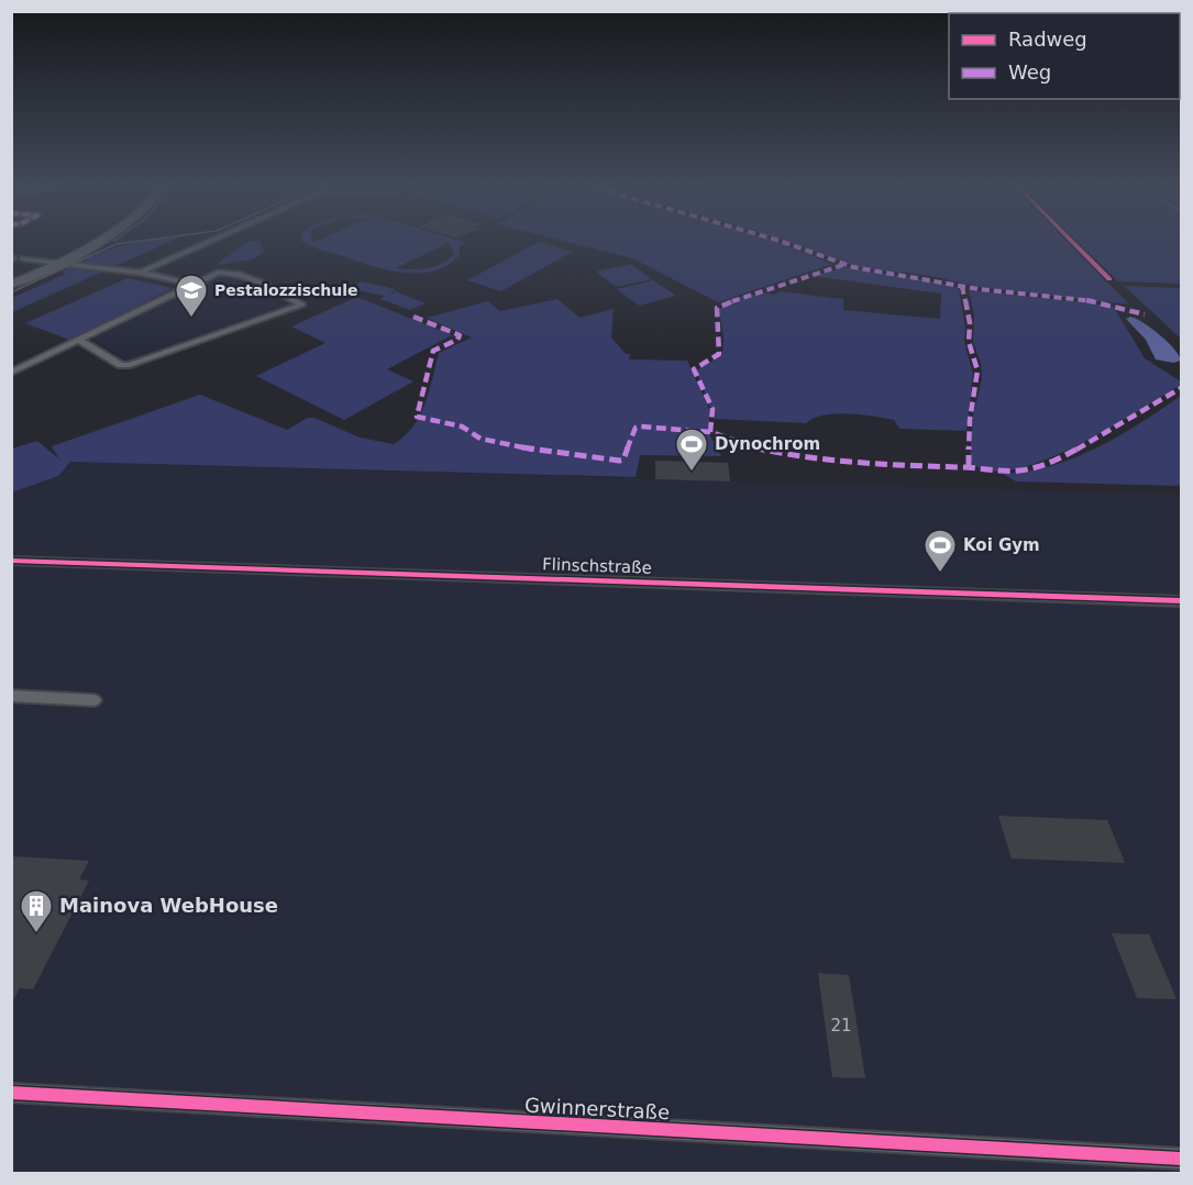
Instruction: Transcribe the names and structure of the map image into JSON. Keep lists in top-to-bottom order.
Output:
{
  "streets": {
    "street": ["Flinschstraße", "Gwinnerstraße"]
  },
  "places": {
    "school or university": ["Pestalozzischule"],
    "sports": ["Dynochrom", "Koi Gym"],
    "building": ["Mainova WebHouse"]
  },
  "house_numbers": ["21"],
  "legend": ["Radweg", "Weg"]
}
